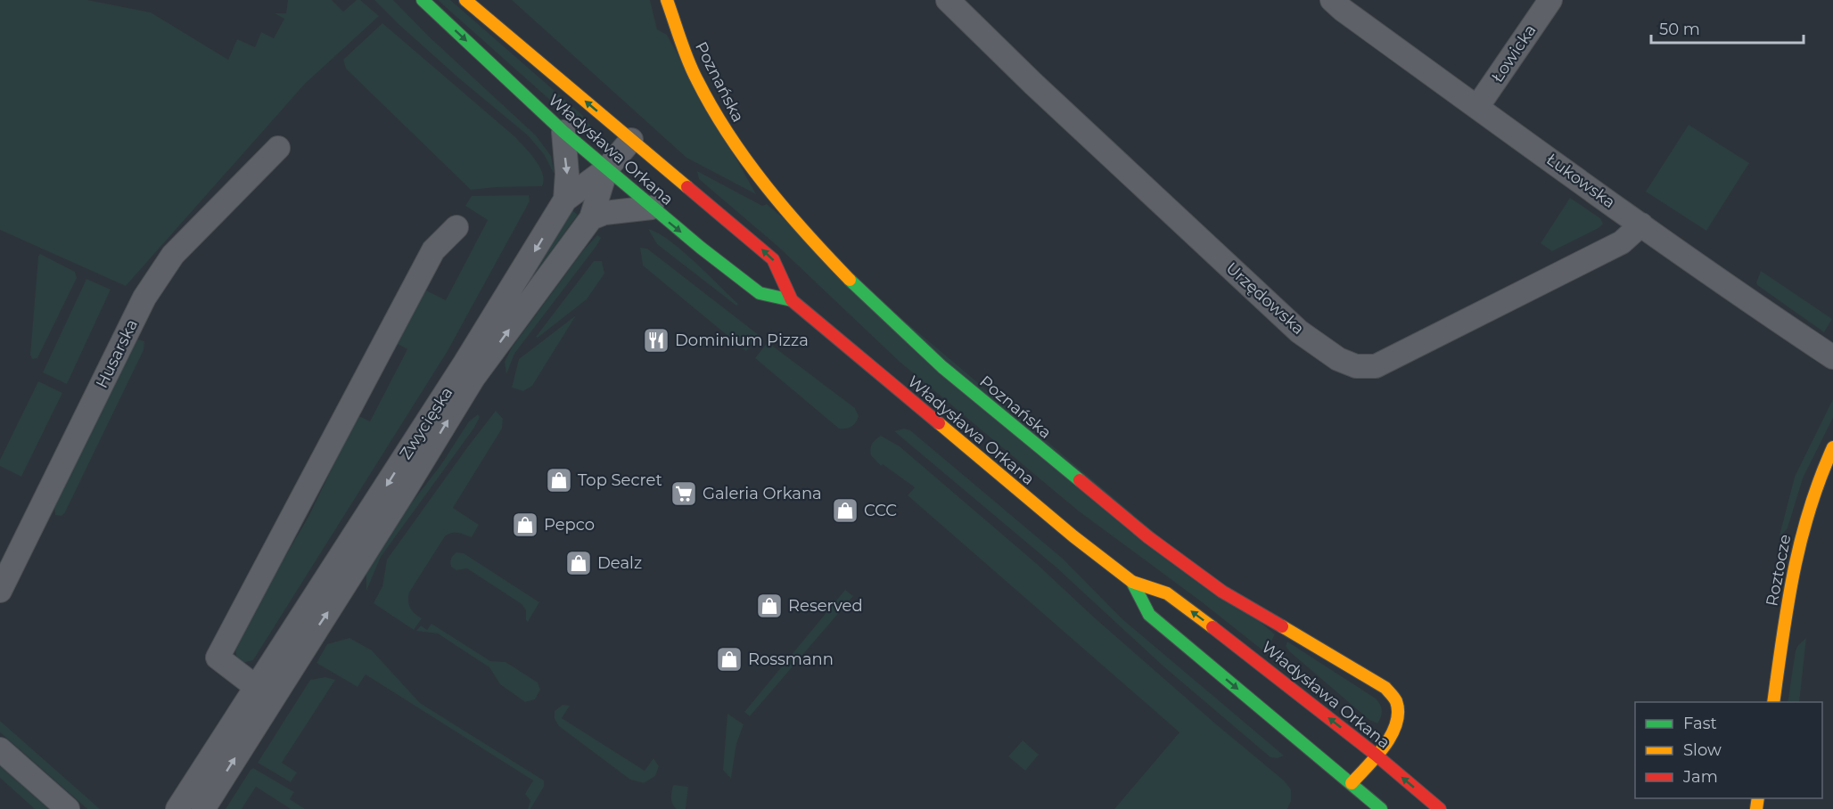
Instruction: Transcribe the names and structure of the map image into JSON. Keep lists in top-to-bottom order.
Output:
{
  "streets": {
    "street": [
      "Łowicka",
      "Poznańska",
      "Władysława Orkana",
      "Łukowska",
      "Urzędowska",
      "Husarska",
      "Zwycięska",
      "Roztocze"
    ]
  },
  "crossings": [
    ["Łowicka", "Łukowska"],
    ["Poznańska", "Władysława Orkana"],
    ["Władysława Orkana", "Zwycięska"],
    ["Łukowska", "Urzędowska"]
  ],
  "places": {
    "restaurant": ["Dominium Pizza"],
    "shop": [
      "Top Secret",
      "CCC",
      "Pepco",
      "Dealz",
      "Reserved",
      "Rossmann"
    ],
    "supermarket": ["Galeria Orkana"]
  },
  "legend": ["Fast", "Slow", "Jam"],
  "scale_bar": "50 m"
}
